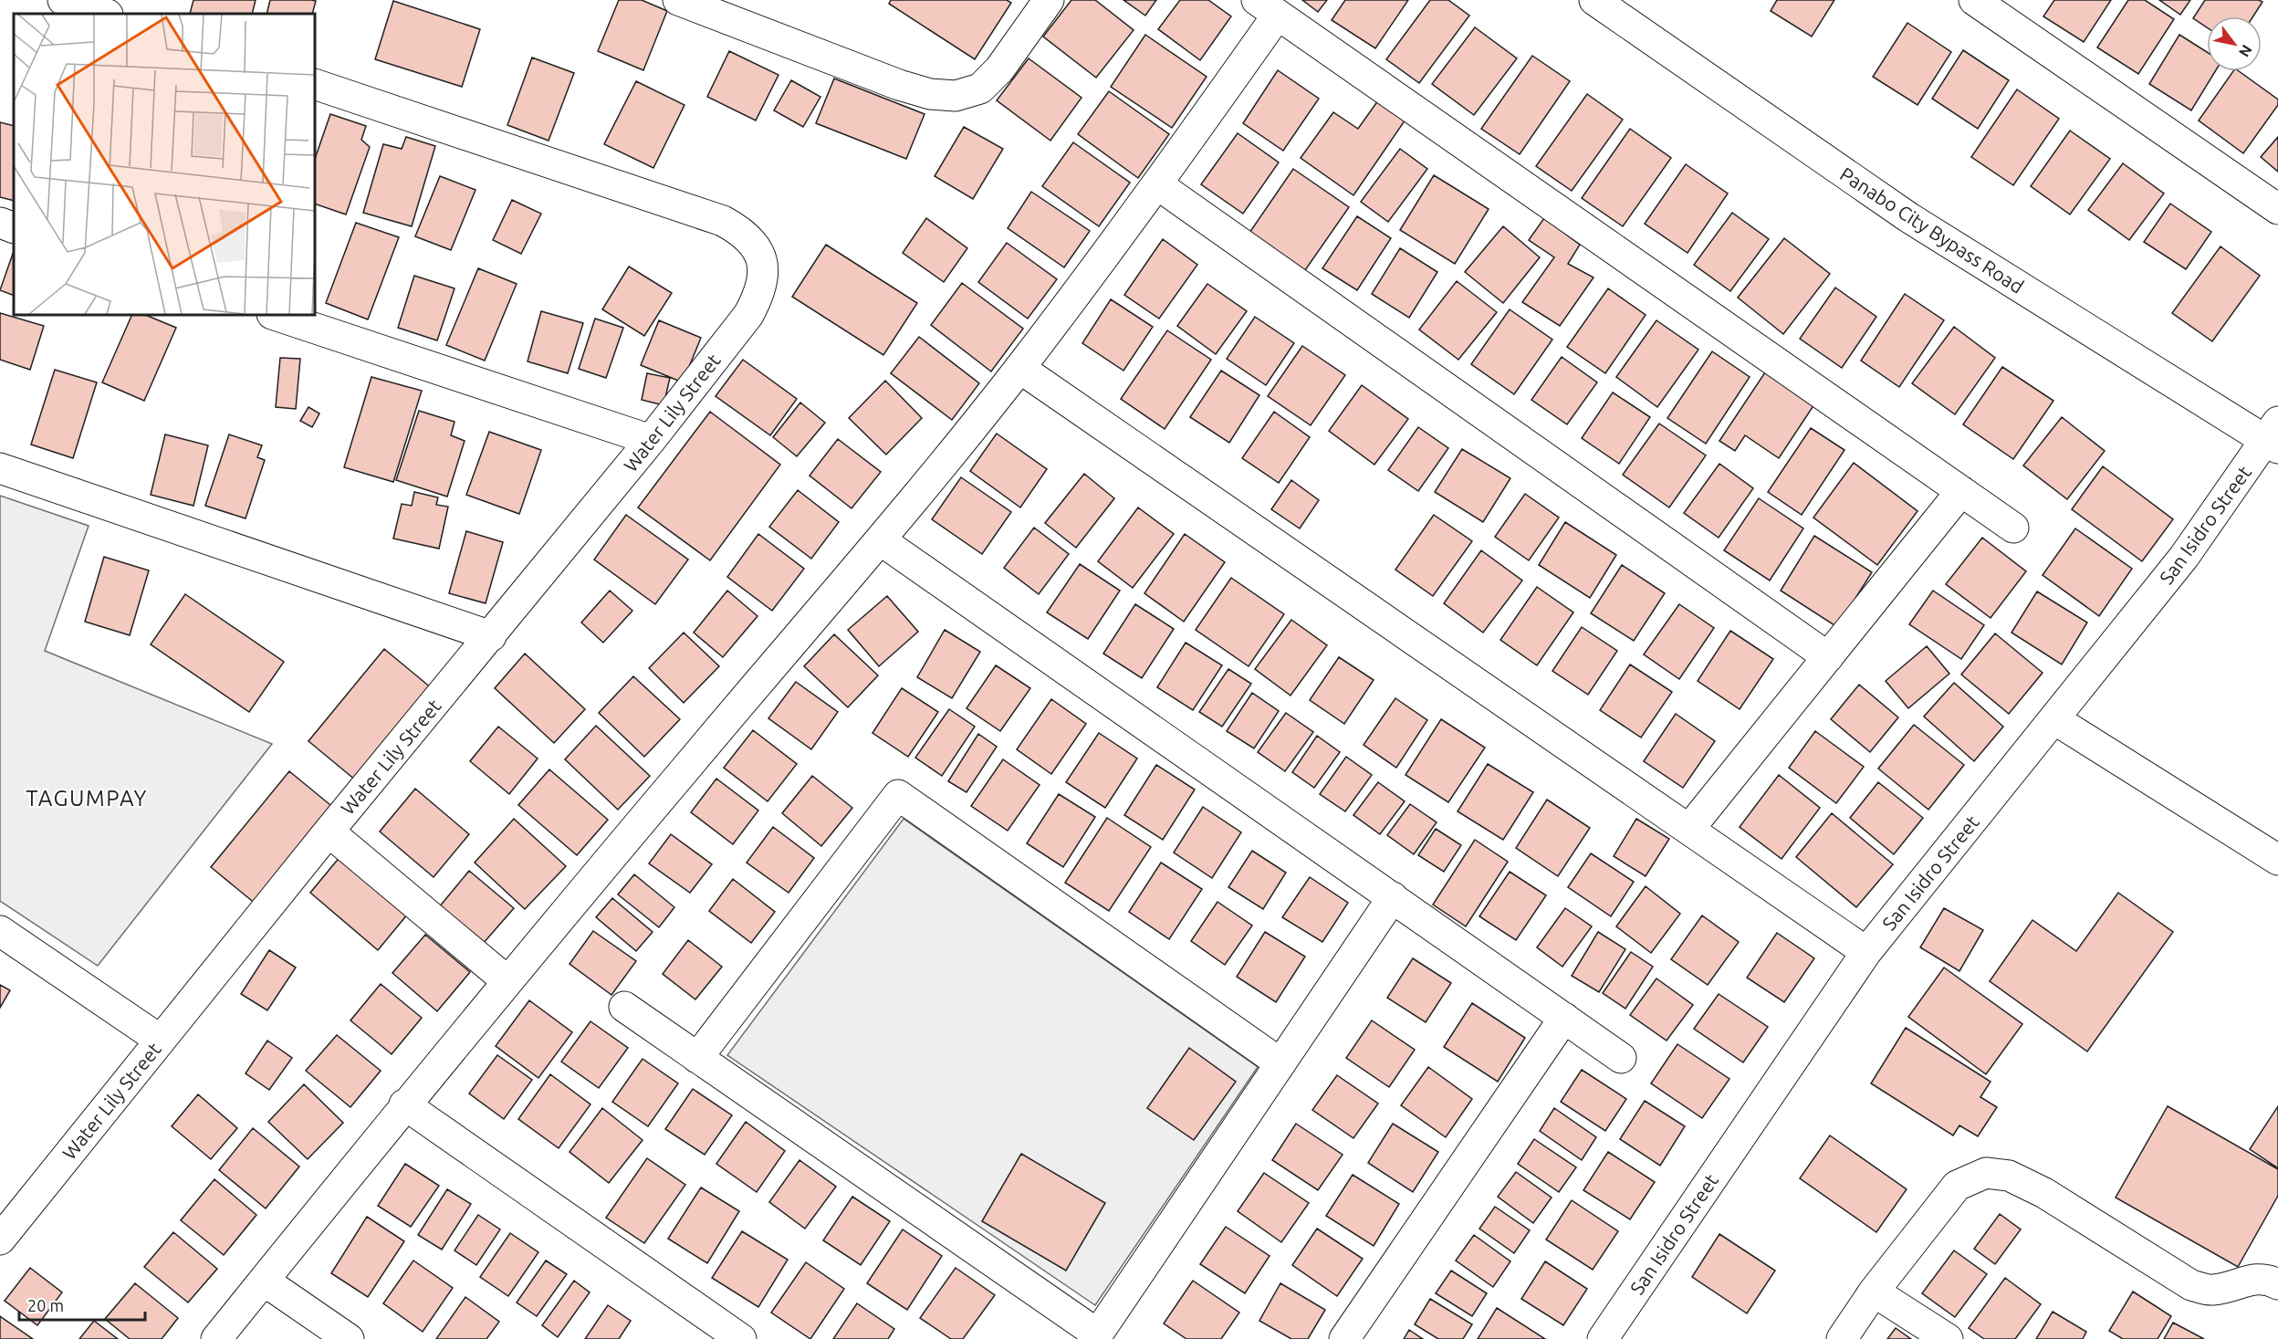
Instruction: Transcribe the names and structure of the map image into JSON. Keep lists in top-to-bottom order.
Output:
{
  "streets": {
    "street": ["Panabo City Bypass Road", "Water Lily Street", "San Isidro Street"]
  },
  "crossings": [
    ["Panabo City Bypass Road", "San Isidro Street"]
  ],
  "districts": ["TAGUMPAY"],
  "scale_bar": "20 m",
  "north": "bottom right"
}
